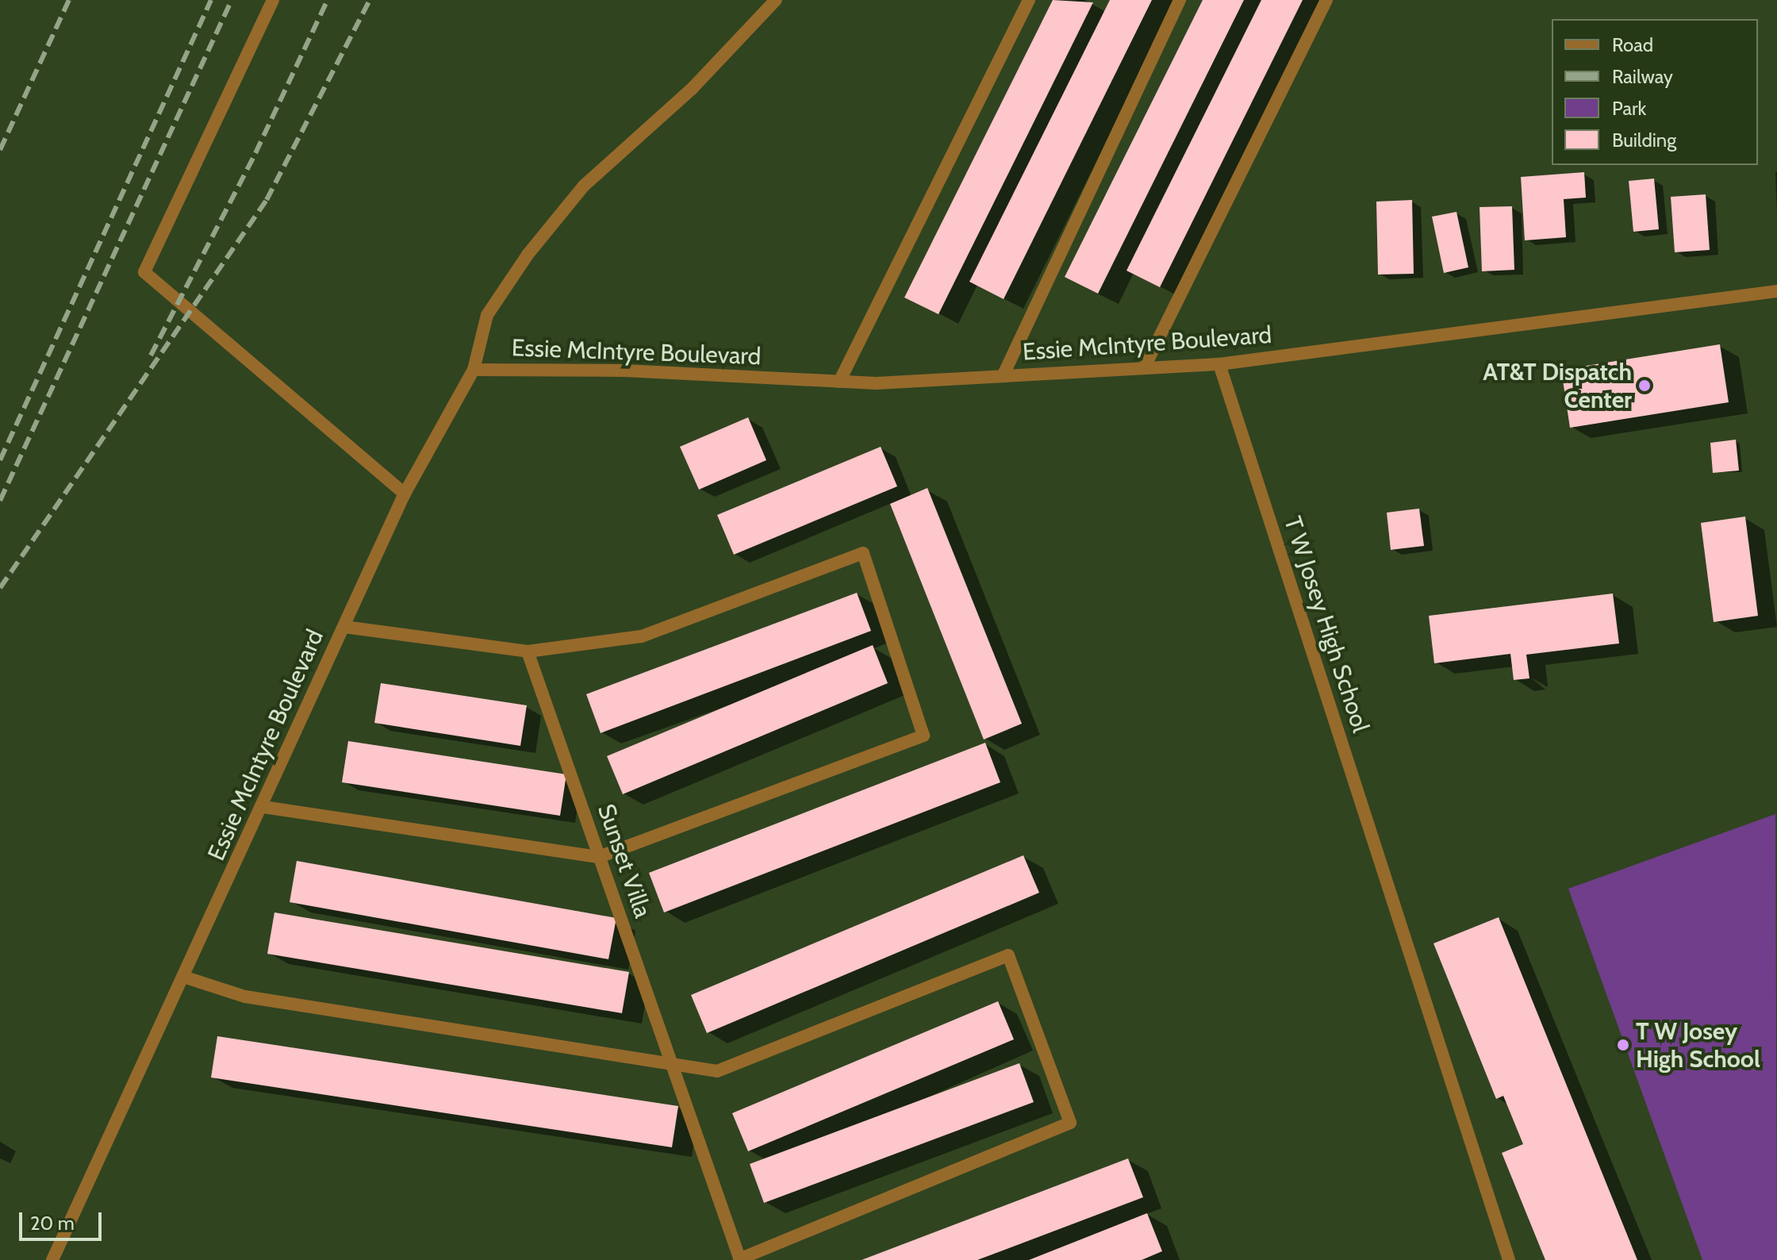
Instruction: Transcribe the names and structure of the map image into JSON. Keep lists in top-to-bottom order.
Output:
{
  "streets": {
    "street": ["Essie McIntyre Boulevard", "T W Josey High School", "Sunset Villa"]
  },
  "crossings": [
    ["Essie McIntyre Boulevard", "T W Josey High School"]
  ],
  "places": ["AT&T Dispatch Center", "T W Josey High School"],
  "legend": [
    "Road",
    "Railway",
    "Park",
    "Building"
  ],
  "scale_bar": "20 m"
}
